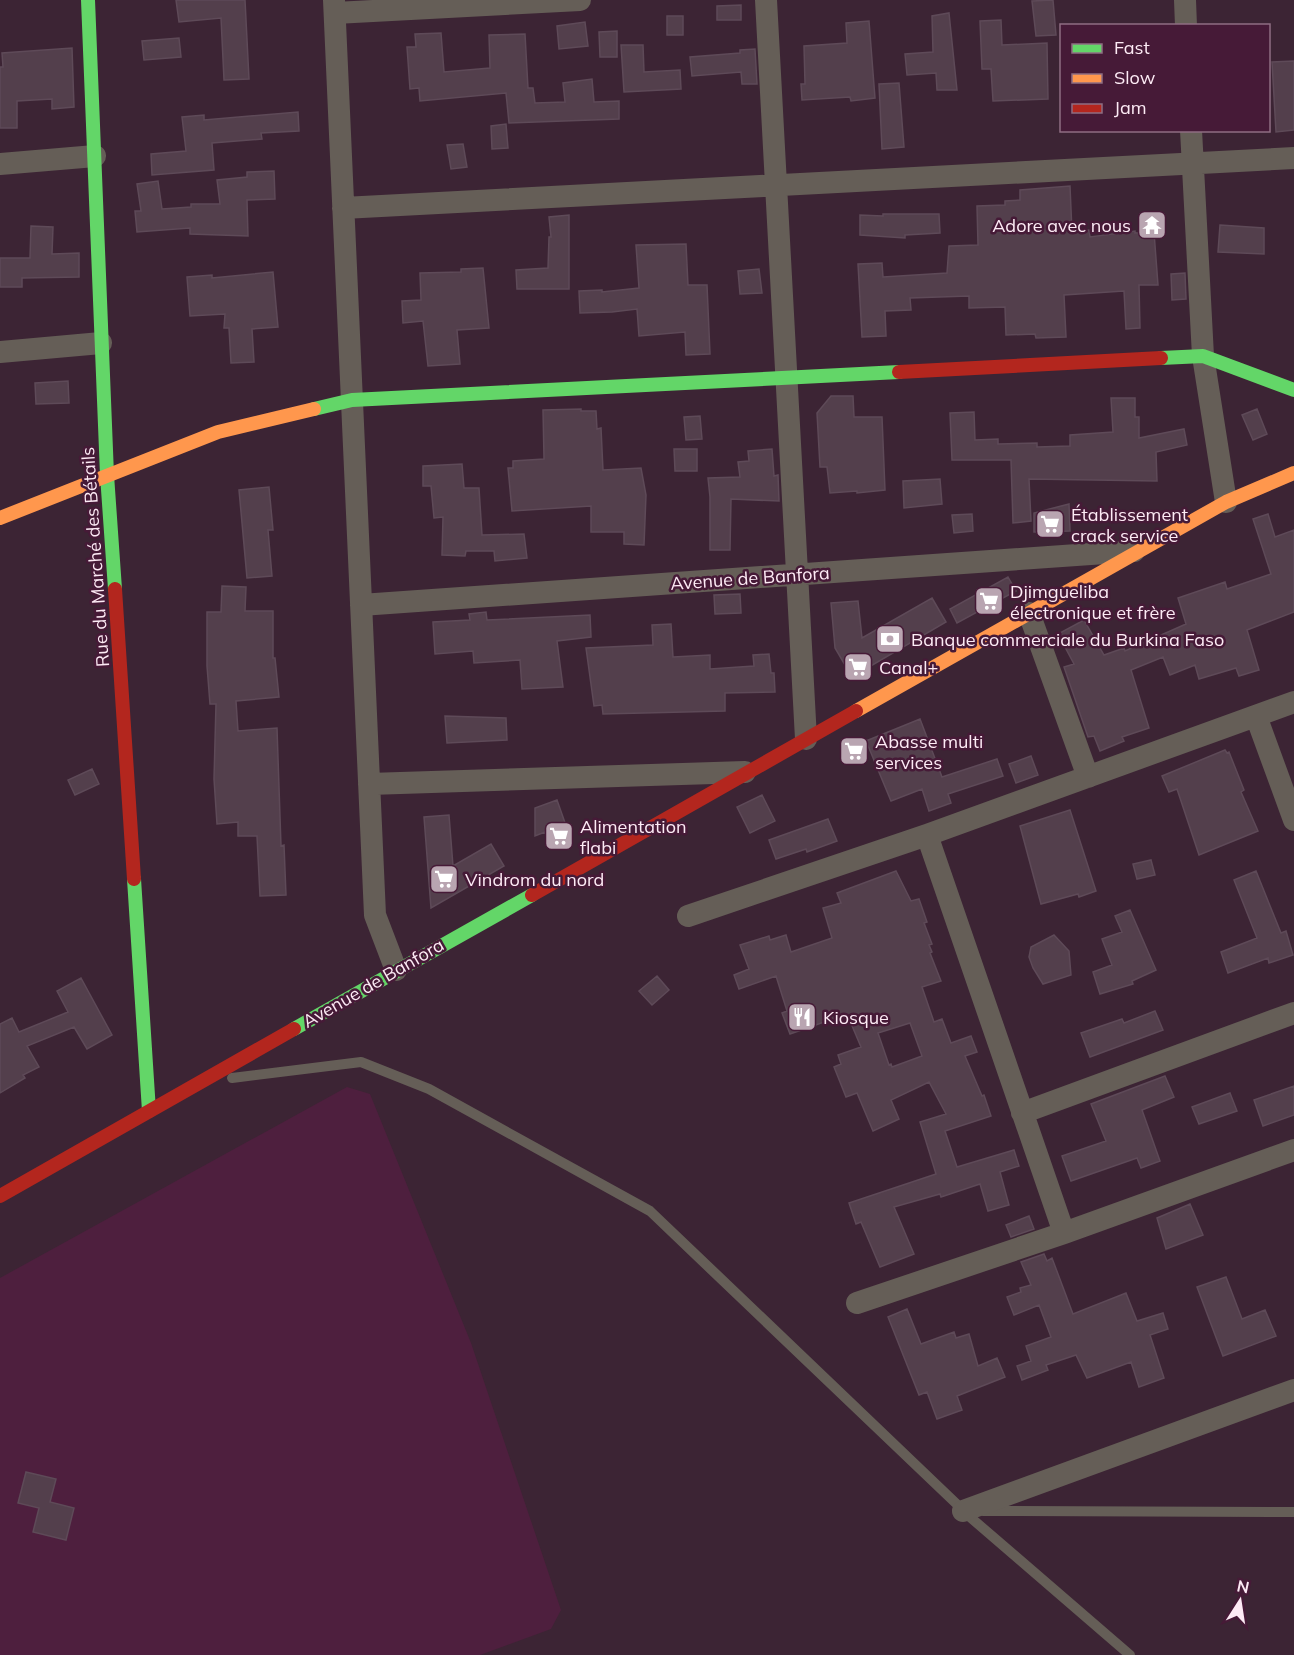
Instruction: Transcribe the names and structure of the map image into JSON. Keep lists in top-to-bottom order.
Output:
{
  "streets": {
    "street": ["Rue du Marché des Bétails", "Avenue de Banfora"]
  },
  "crossings": [
    ["Rue du Marché des Bétails", "Avenue de Banfora"]
  ],
  "places": {
    "temple": ["Adore avec nous"],
    "supermarket": [
      "Établissement crack service",
      "Djimgueliba électronique et frère",
      "Canal+",
      "Abasse multi services",
      "Alimentation flabi",
      "Vindrom du nord"
    ],
    "bank": ["Banque commerciale du Burkina Faso"],
    "restaurant": ["Kiosque"]
  },
  "legend": ["Fast", "Slow", "Jam"],
  "north": "top"
}
